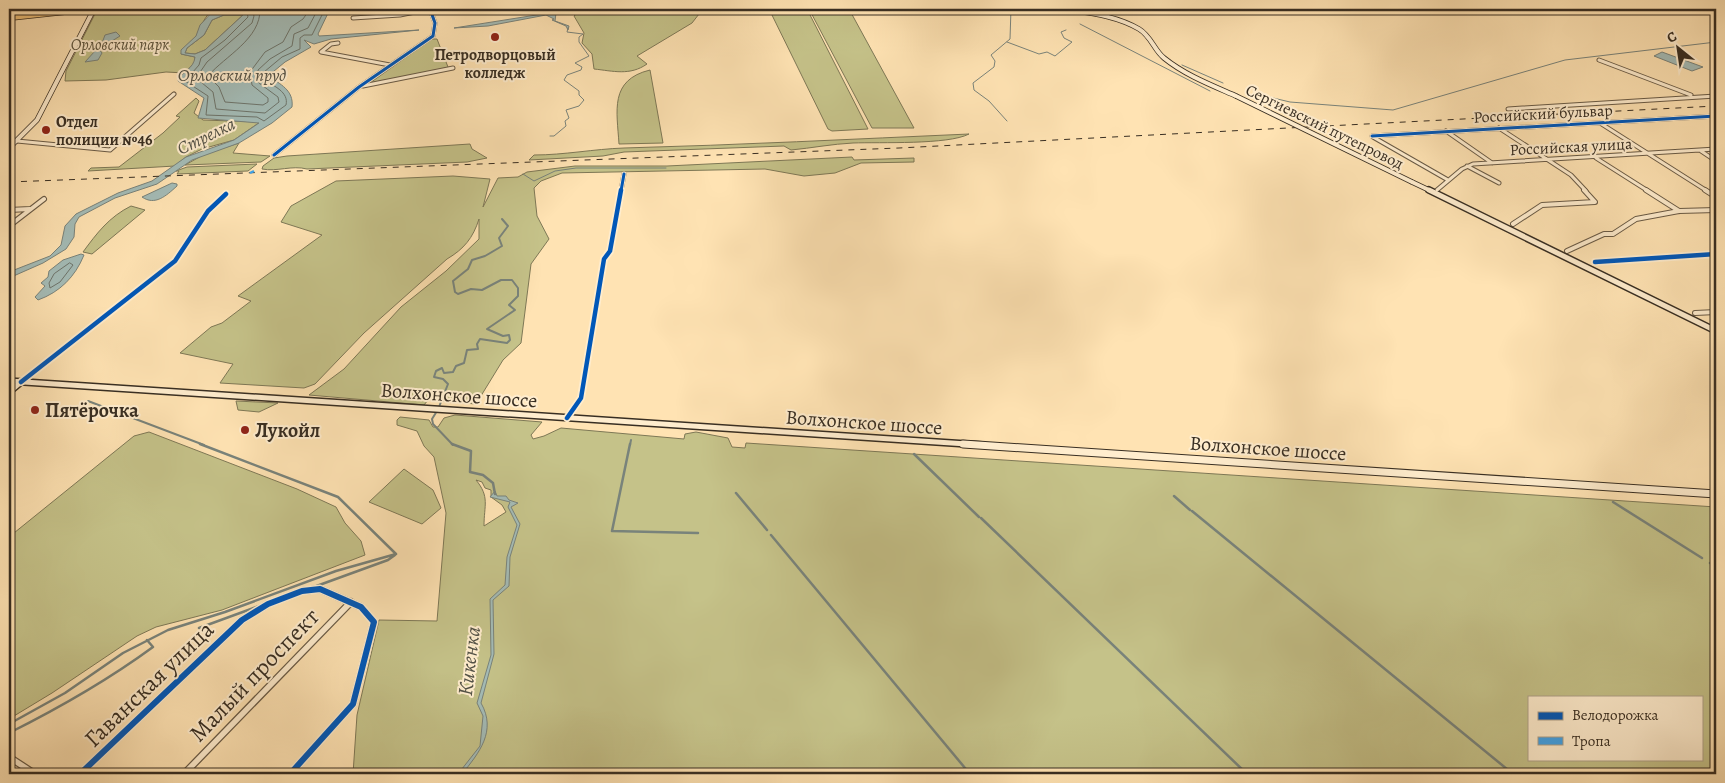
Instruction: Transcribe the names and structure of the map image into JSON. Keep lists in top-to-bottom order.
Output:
{
  "streets": {
    "main road": ["Сергиевский путепровод", "Волхонское шоссе"],
    "street": [
      "Российский бульвар",
      "Российская улица",
      "Малый проспект",
      "Гаванская улица"
    ]
  },
  "crossings": [
    ["Российский бульвар", "Российская улица"],
    ["Малый проспект", "Гаванская улица"]
  ],
  "water": ["Орловский пруд", "Стрелка", "Кикенка"],
  "parks": ["Орловский парк"],
  "places": [
    "Петродворцовый колледж",
    "Отдел полиции №46",
    "Пятёрочка",
    "Лукойл"
  ],
  "legend": ["Велодорожка", "Тропа"],
  "north": "top left"
}
